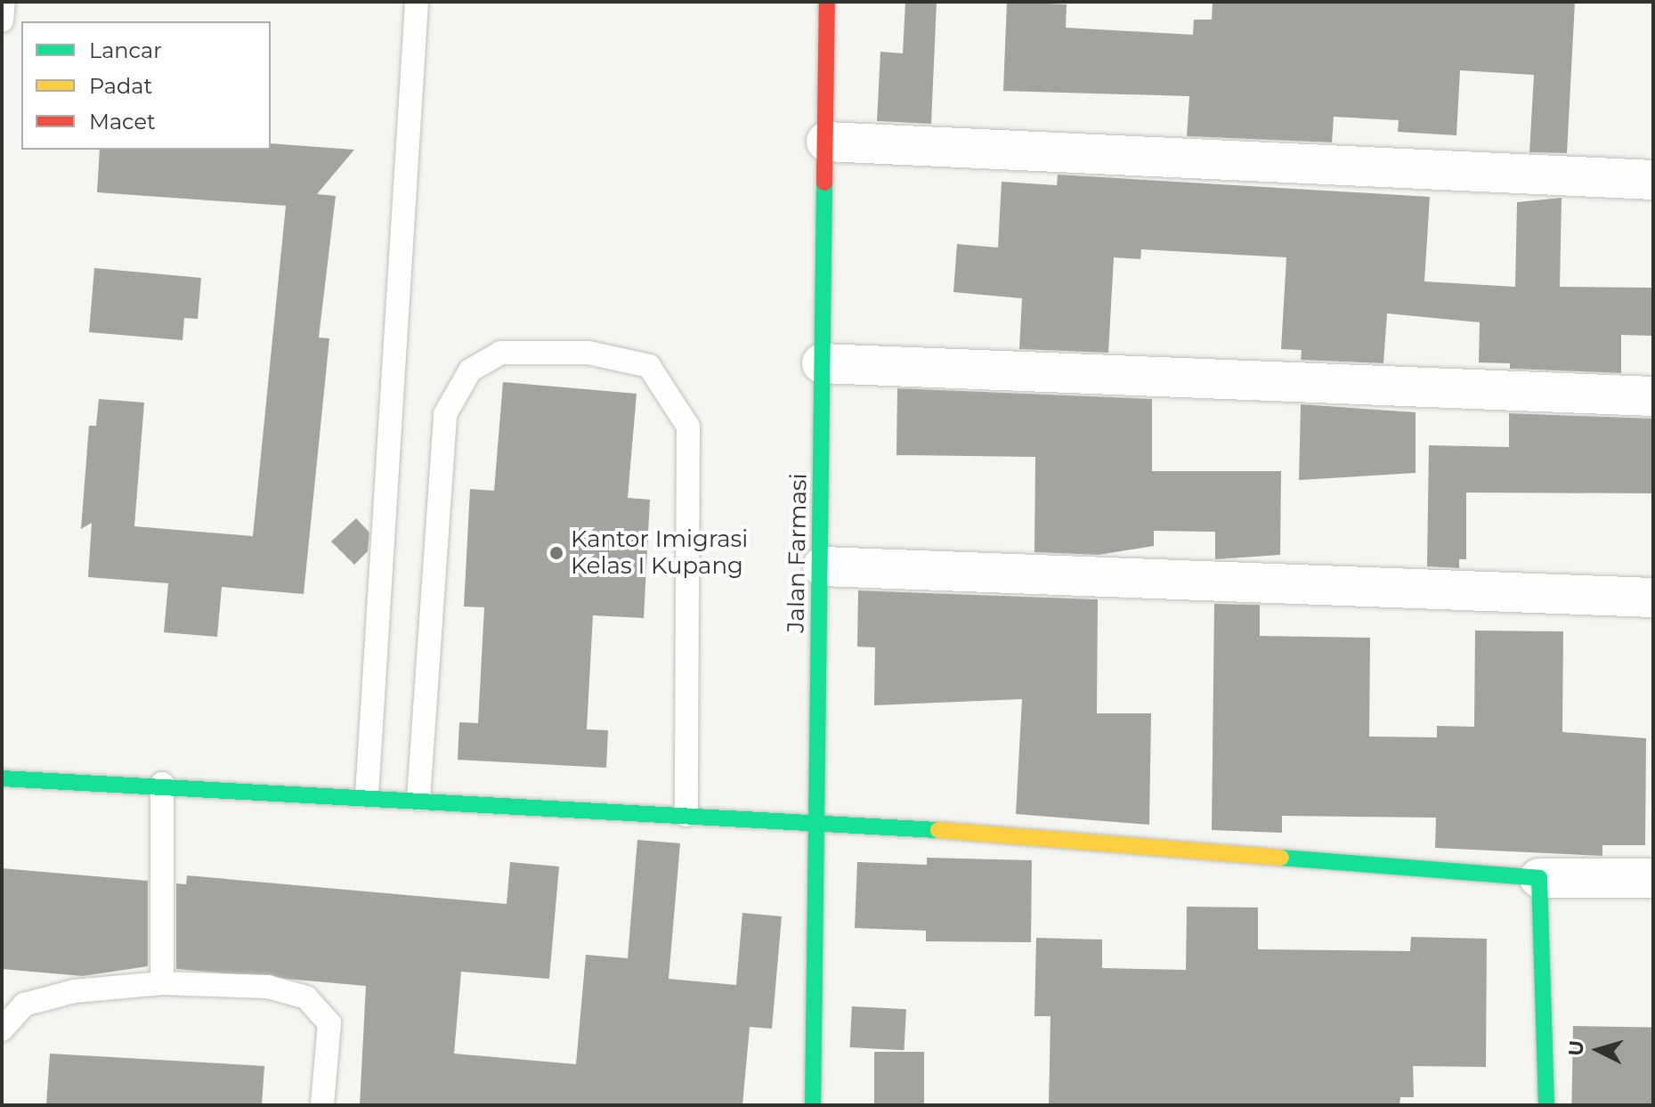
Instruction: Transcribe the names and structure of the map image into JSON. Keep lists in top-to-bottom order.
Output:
{
  "streets": {
    "street": ["Jalan Farmasi"]
  },
  "places": ["Kantor Imigrasi Kelas I Kupang"],
  "legend": ["Lancar", "Padat", "Macet"],
  "north": "left"
}
